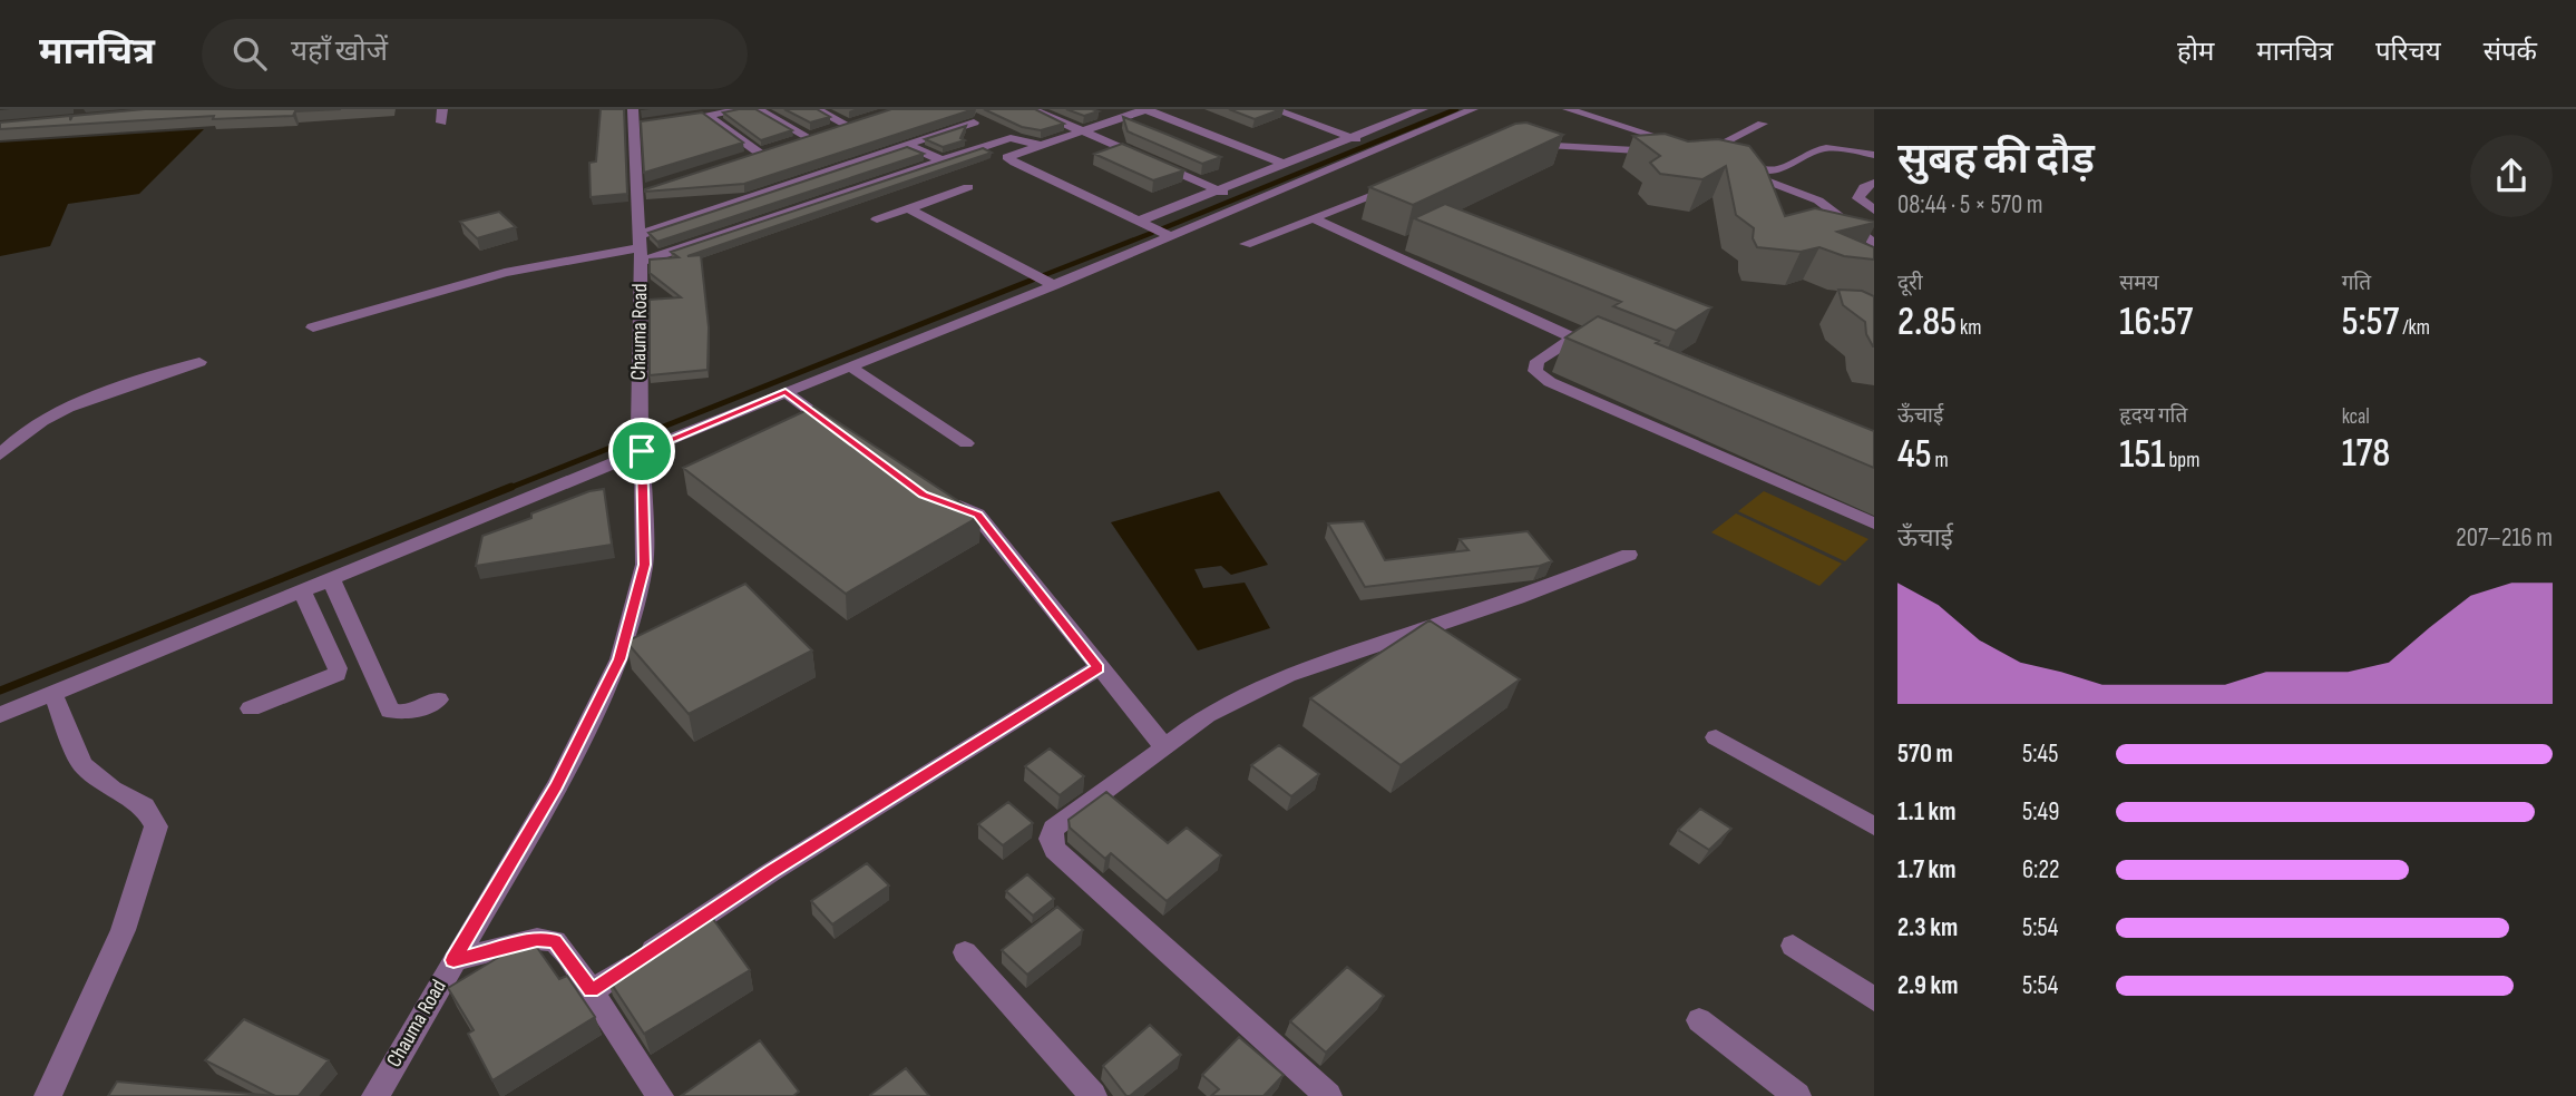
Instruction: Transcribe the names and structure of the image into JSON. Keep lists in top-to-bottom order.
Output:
{
  "streets": {
    "street": ["Chauma Road"]
  },
  "page": {
    "header": "मानचित्र",
    "search": "यहाँ खोजें",
    "nav": [
      "होम",
      "मानचित्र",
      "परिचय",
      "संपर्क"
    ],
    "heading": ["सुबह की दौड़", "08:44 · 5 × 570 m"],
    "stats": [
      ["दूरी", "2.85 km"],
      ["समय", "16:57"],
      ["गति", "5:57 /km"],
      ["ऊँचाई", "45 m"],
      ["हृदय गति", "151 bpm"],
      ["kcal", "178"]
    ],
    "chart": ["ऊँचाई", "207–216 m"],
    "list": [
      {
        "name": "570 m",
        "note": "5:45"
      },
      {
        "name": "1.1 km",
        "note": "5:49"
      },
      {
        "name": "1.7 km",
        "note": "6:22"
      },
      {
        "name": "2.3 km",
        "note": "5:54"
      },
      {
        "name": "2.9 km",
        "note": "5:54"
      }
    ]
  }
}
